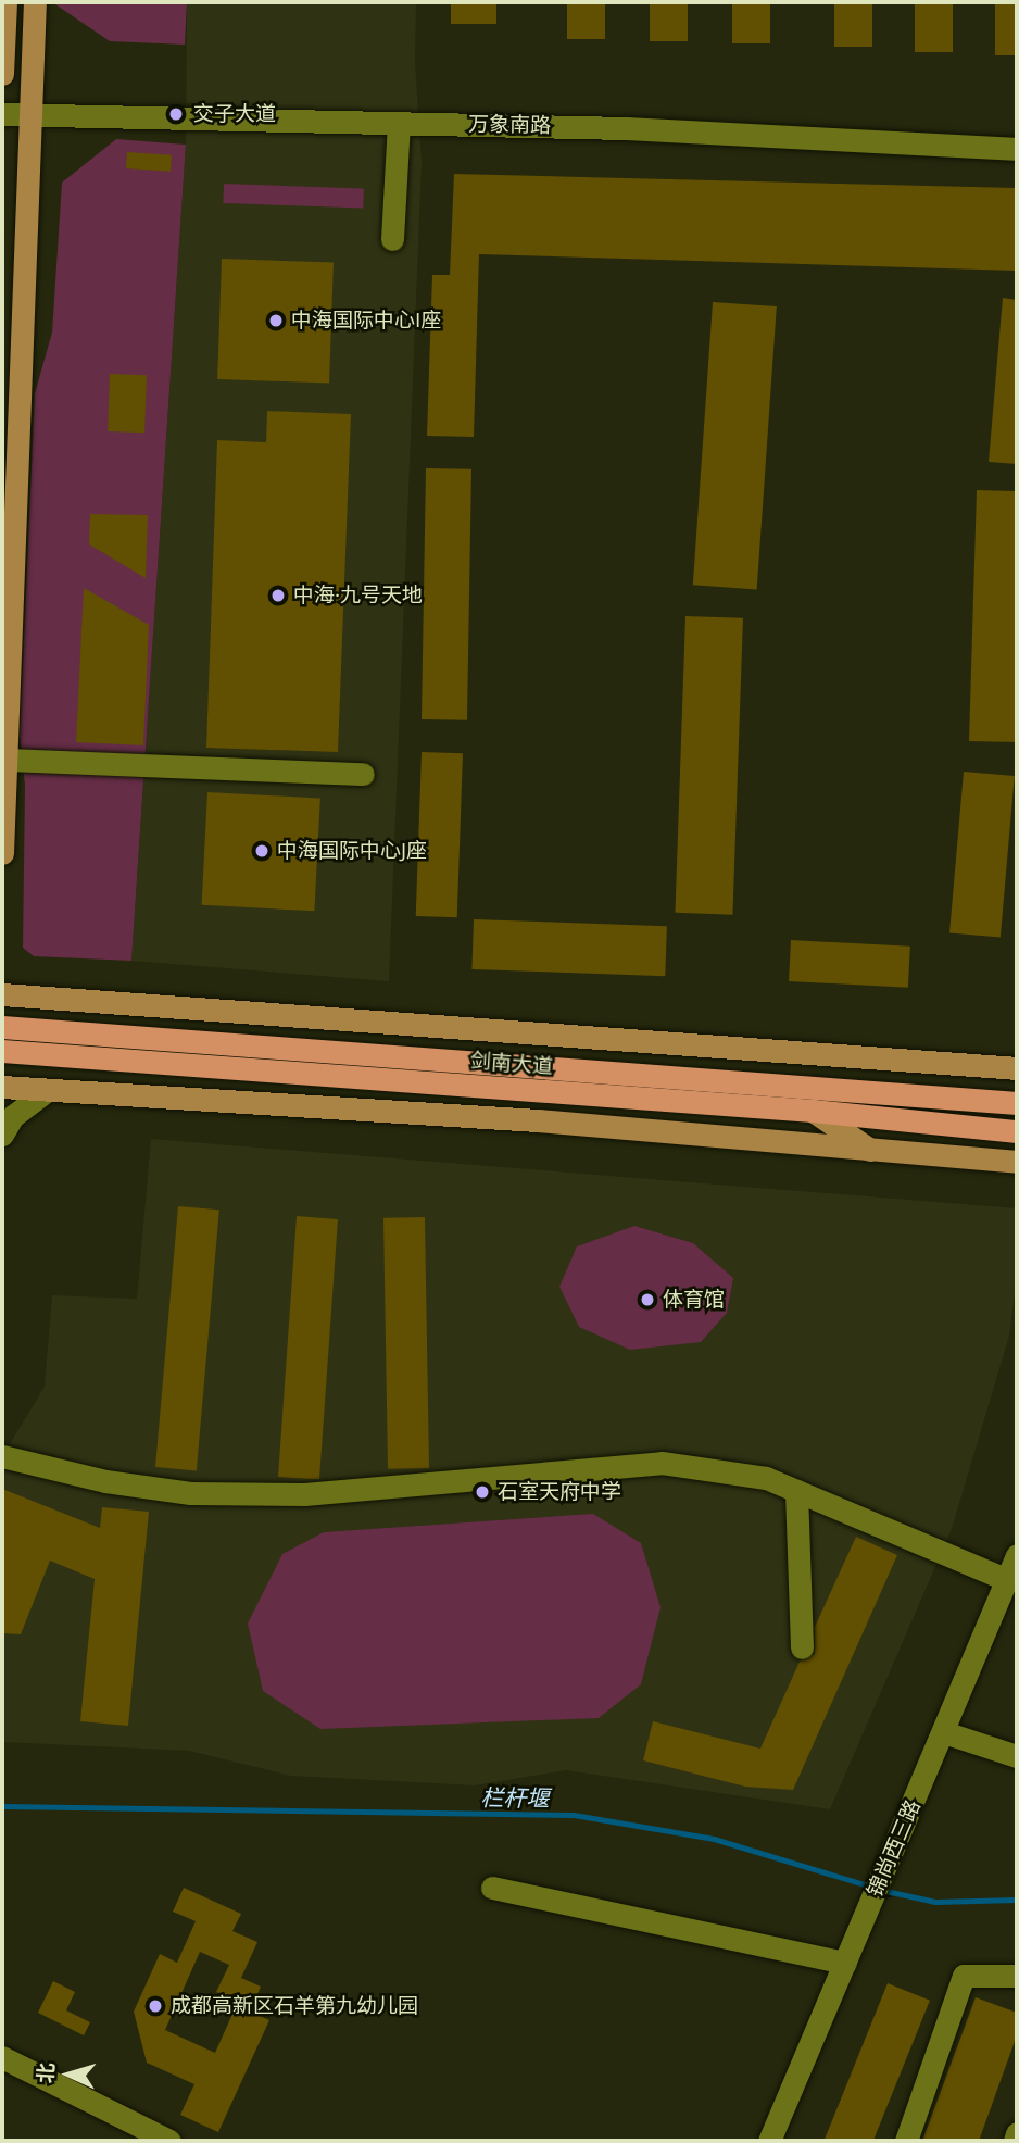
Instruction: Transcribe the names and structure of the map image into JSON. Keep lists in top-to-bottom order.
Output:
{
  "streets": {
    "highway": ["剑南大道"],
    "street": ["万象南路", "锦尚西三路"]
  },
  "water": ["栏杆堰"],
  "places": [
    "交子大道",
    "中海国际中心I座",
    "中海·九号天地",
    "中海国际中心J座",
    "体育馆",
    "石室天府中学",
    "成都高新区石羊第九幼儿园"
  ],
  "north": "left"
}
